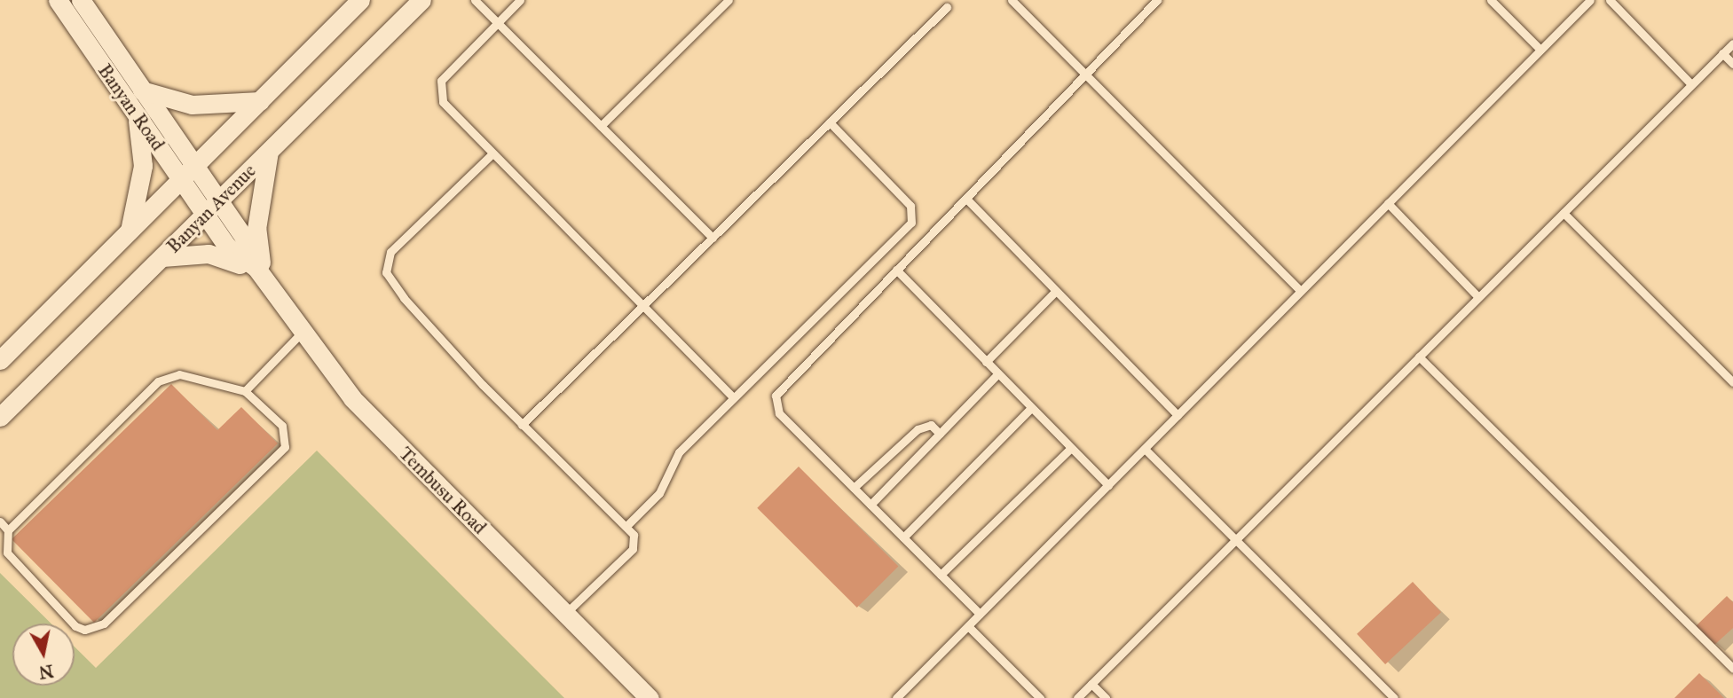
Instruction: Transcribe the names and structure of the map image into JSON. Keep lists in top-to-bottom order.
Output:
{
  "streets": {
    "street": ["Banyan Road", "Banyan Avenue", "Tembusu Road"]
  },
  "crossings": [
    ["Banyan Road", "Banyan Avenue"],
    ["Banyan Road", "Tembusu Road"],
    ["Banyan Avenue", "Tembusu Road"]
  ],
  "north": "bottom"
}
